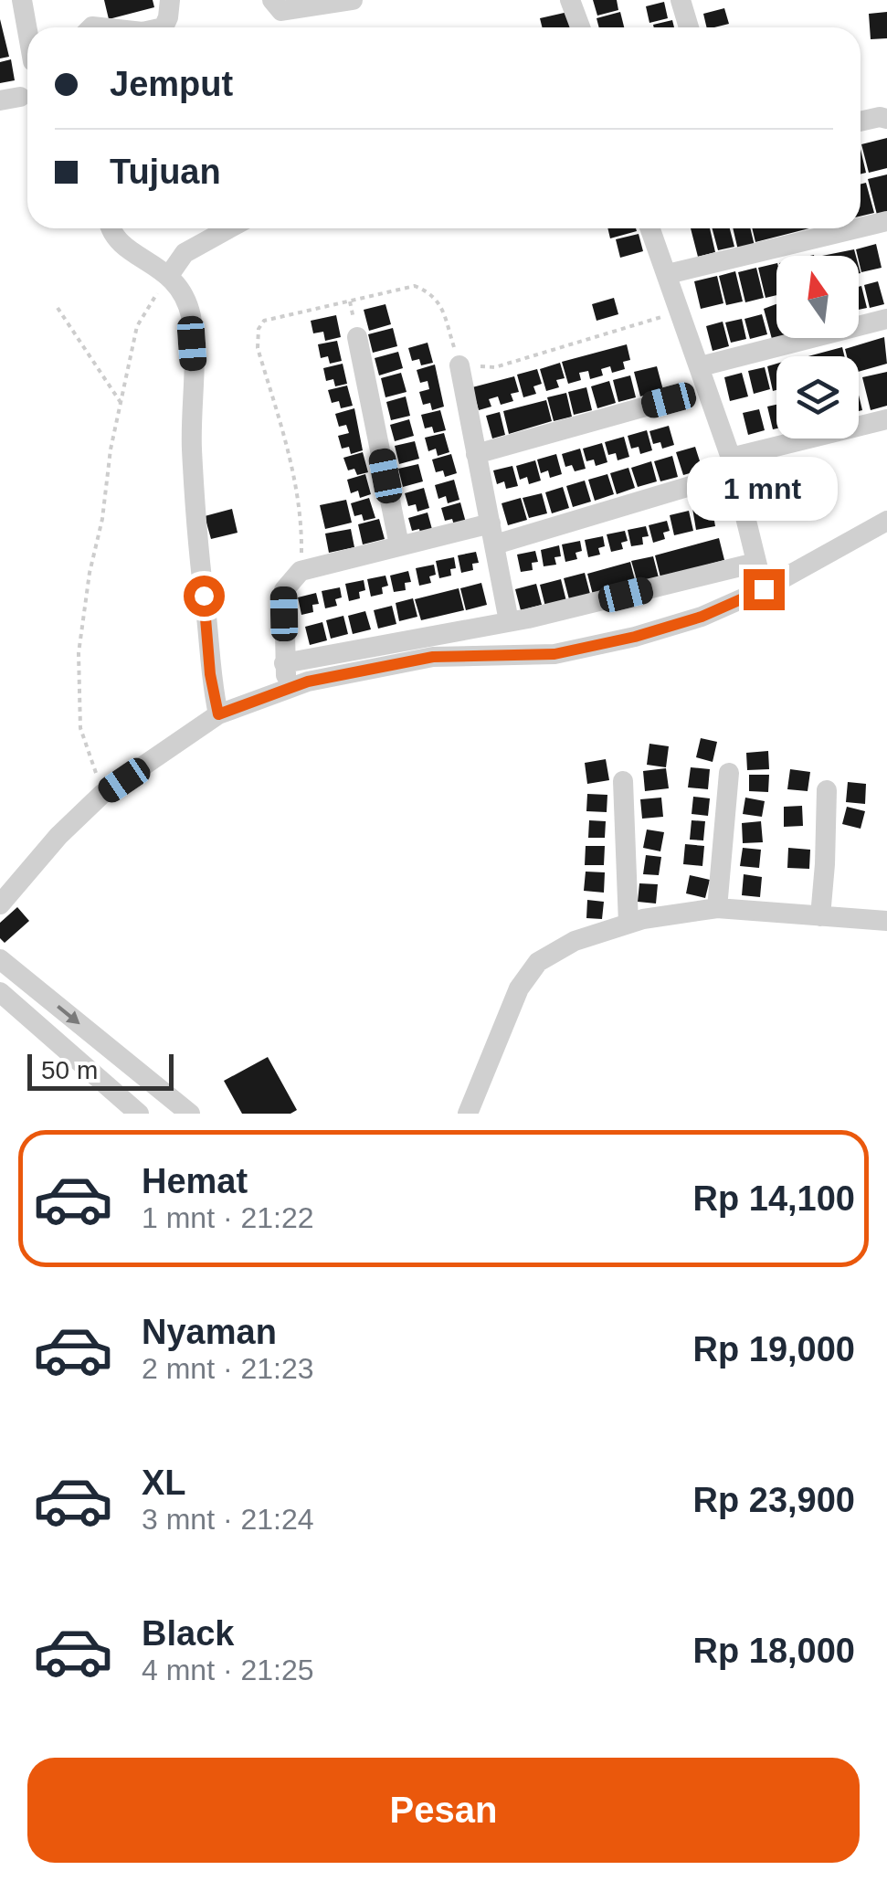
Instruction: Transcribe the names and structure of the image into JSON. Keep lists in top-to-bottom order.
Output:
{
  "scale_bar": "50 m",
  "north": "top",
  "page": {
    "banner": ["Jemput", "Tujuan"],
    "bubble": "1 mnt",
    "scale": "50 m",
    "list": [
      {
        "name": "Hemat",
        "note": "1 mnt · 21:22",
        "value": "Rp 14,100"
      },
      {
        "name": "Nyaman",
        "note": "2 mnt · 21:23",
        "value": "Rp 19,000"
      },
      {
        "name": "XL",
        "note": "3 mnt · 21:24",
        "value": "Rp 23,900"
      },
      {
        "name": "Black",
        "note": "4 mnt · 21:25",
        "value": "Rp 18,000"
      }
    ],
    "buttons": "Pesan"
  }
}
